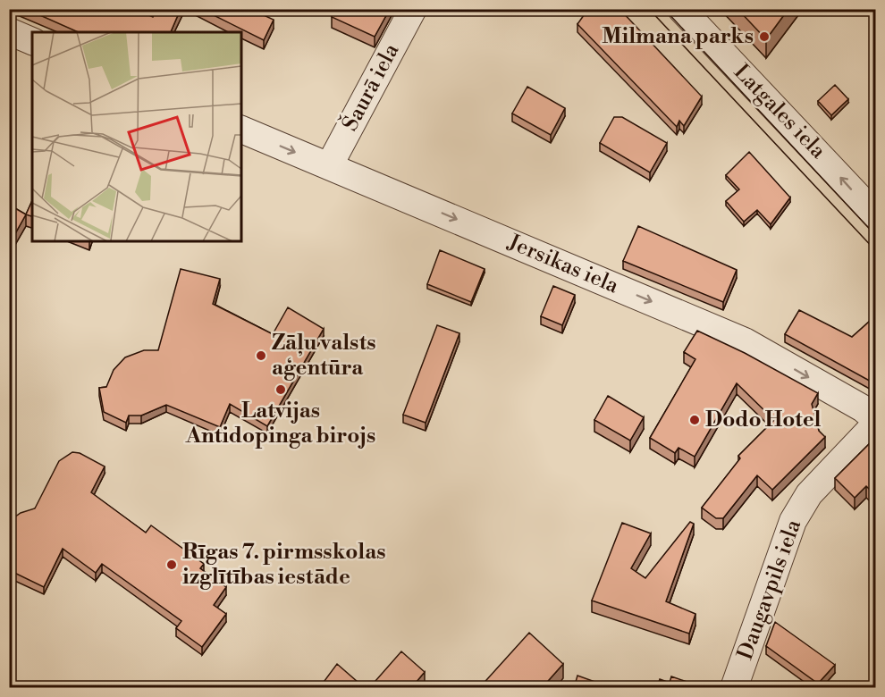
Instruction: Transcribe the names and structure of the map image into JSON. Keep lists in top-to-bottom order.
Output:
{
  "streets": {
    "street": [
      "Šaurā iela",
      "Latgales iela",
      "Jersikas iela",
      "Daugavpils iela"
    ]
  },
  "crossings": [
    ["Šaurā iela", "Jersikas iela"],
    ["Jersikas iela", "Daugavpils iela"]
  ],
  "one_way": ["Latgales iela", "Jersikas iela"],
  "places": [
    "Milmana parks",
    "Zāļu valsts aģentūra",
    "Latvijas Antidopinga birojs",
    "Dodo Hotel",
    "Rīgas 7. pirmsskolas izglītības iestāde"
  ]
}
